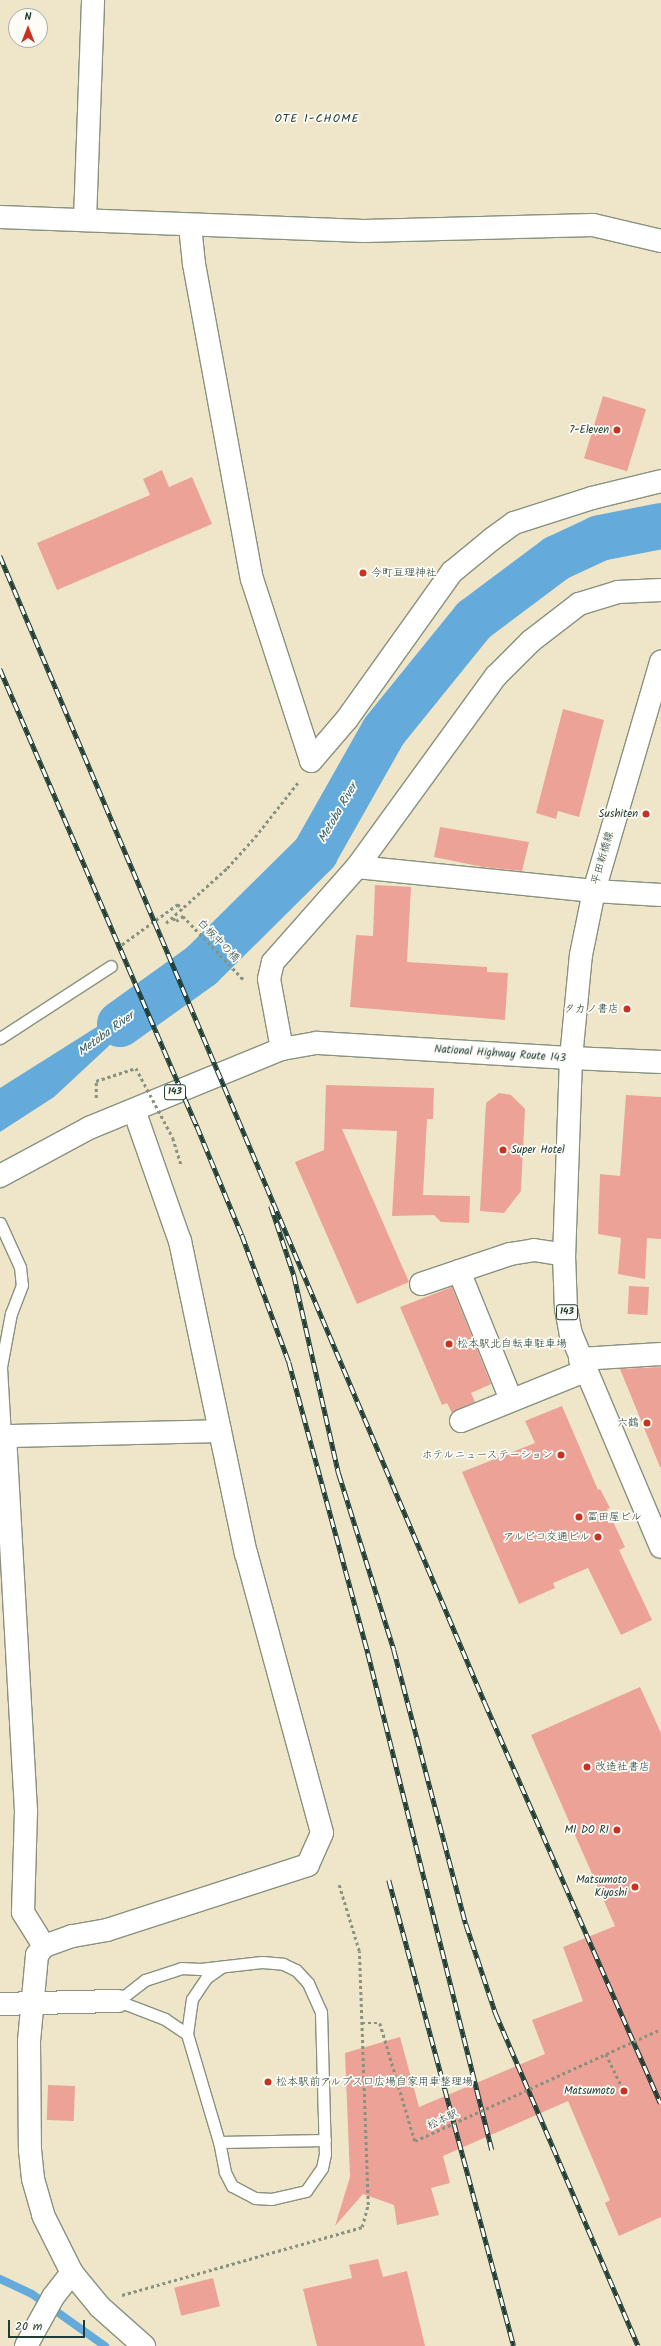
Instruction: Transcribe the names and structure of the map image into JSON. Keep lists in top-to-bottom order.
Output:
{
  "streets": {
    "main road": ["平田新橋線", "National Highway Route 143", "143"],
    "path": ["白板中の橋", "松本駅"]
  },
  "crossings": [
    ["平田新橋線", "National Highway Route 143"]
  ],
  "districts": ["OTE 1-CHOME"],
  "water": ["Metoba River"],
  "places": [
    "7-Eleven",
    "今町亘理神社",
    "Sushiten",
    "タカノ書店",
    "Super Hotel",
    "松本駅北自転車駐車場",
    "六鶴",
    "ホテルニューステーション",
    "冨田屋ビル",
    "アルピコ交通ビル",
    "改造社書店",
    "MI DO RI",
    "Matsumoto Kiyoshi",
    "松本駅前アルプス口広場自家用車整理場",
    "Matsumoto"
  ],
  "scale_bar": "20 m",
  "north": "top"
}
